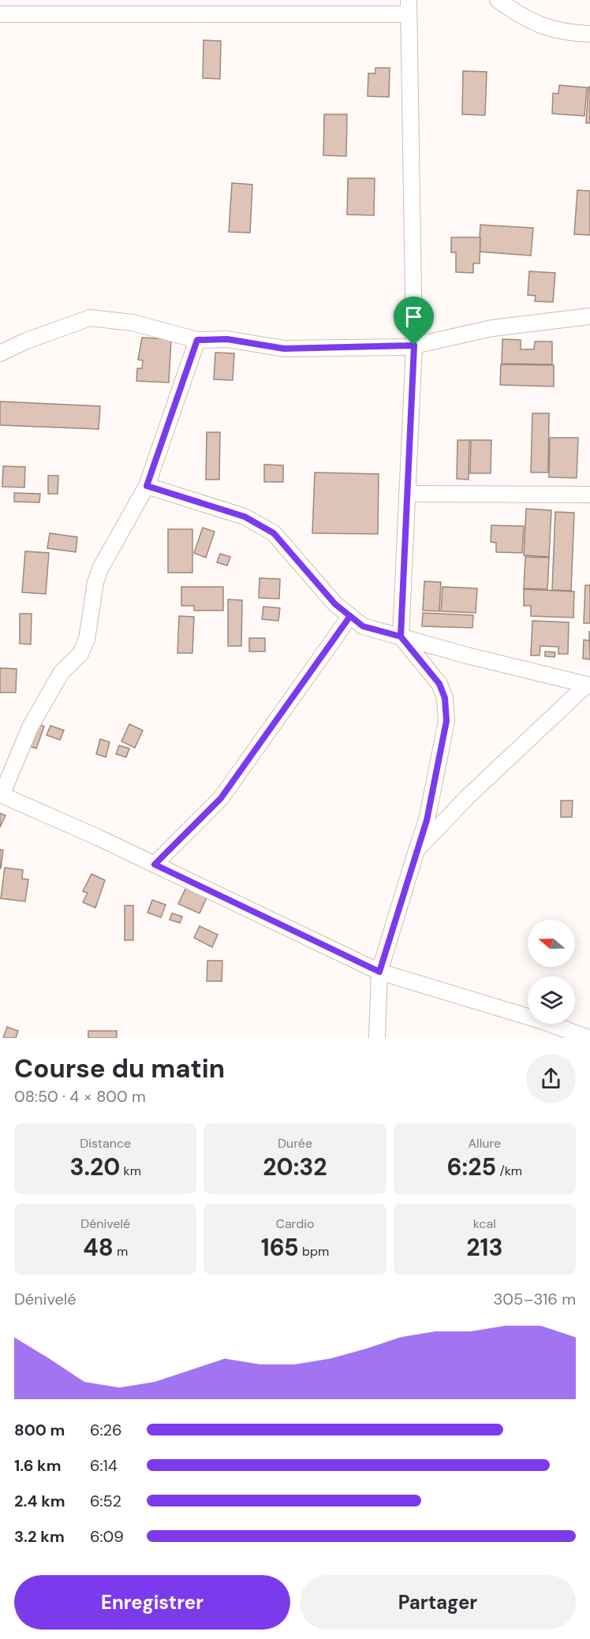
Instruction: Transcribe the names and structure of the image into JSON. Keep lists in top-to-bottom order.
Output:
{
  "north": "left",
  "page": {
    "heading": ["Course du matin", "08:50 · 4 × 800 m"],
    "stats": [
      ["Distance", "3.20 km"],
      ["Durée", "20:32"],
      ["Allure", "6:25 /km"],
      ["Dénivelé", "48 m"],
      ["Cardio", "165 bpm"],
      ["kcal", "213"]
    ],
    "chart": ["Dénivelé", "305–316 m"],
    "list": [
      {
        "name": "800 m",
        "note": "6:26"
      },
      {
        "name": "1.6 km",
        "note": "6:14"
      },
      {
        "name": "2.4 km",
        "note": "6:52"
      },
      {
        "name": "3.2 km",
        "note": "6:09"
      }
    ],
    "buttons": ["Enregistrer", "Partager"]
  }
}
